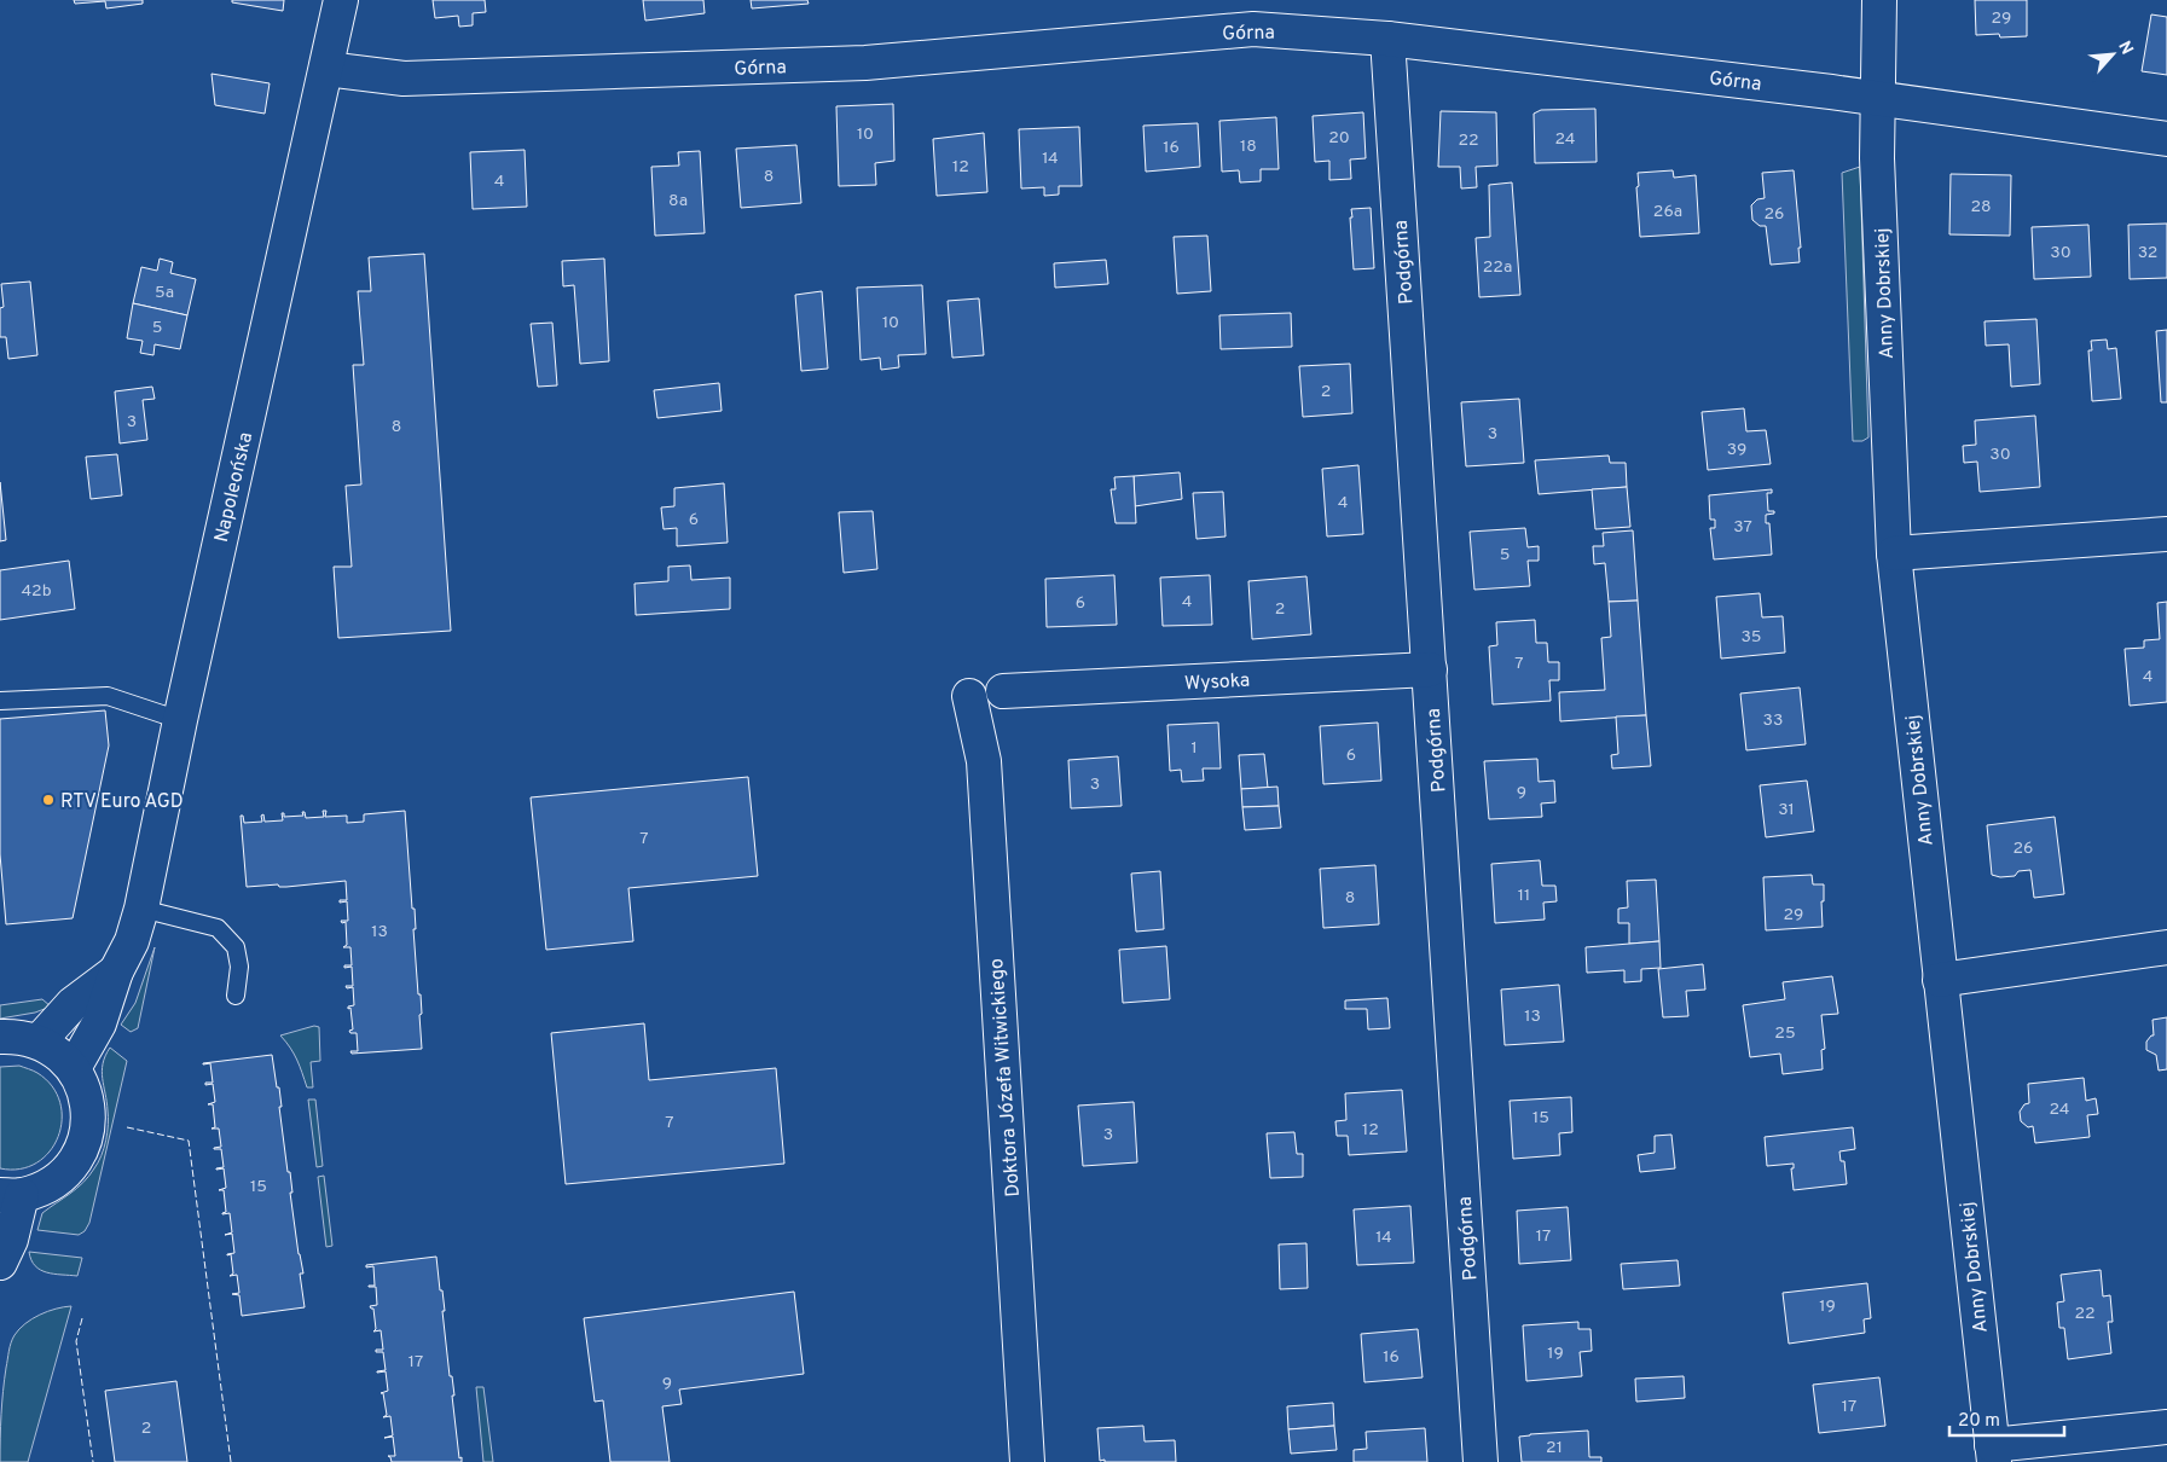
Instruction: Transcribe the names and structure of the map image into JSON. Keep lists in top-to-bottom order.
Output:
{
  "streets": {
    "street": [
      "Górna",
      "Podgórna",
      "Anny Dobrskiej",
      "Napoleońska",
      "Wysoka",
      "Doktora Józefa Witwickiego"
    ]
  },
  "crossings": [
    ["Górna", "Podgórna"],
    ["Górna", "Anny Dobrskiej"],
    ["Górna", "Napoleońska"],
    ["Podgórna", "Wysoka"]
  ],
  "places": ["RTV Euro AGD"],
  "house_numbers": [
    "29",
    "10",
    "20",
    "24",
    "22",
    "18",
    "16",
    "14",
    "12",
    "8",
    "4",
    "8a",
    "28",
    "26a",
    "26",
    "30",
    "32",
    "22a",
    "5a",
    "10",
    "5",
    "2",
    "3",
    "8",
    "3",
    "39",
    "30",
    "4",
    "6",
    "37",
    "5",
    "42b",
    "4",
    "6",
    "2",
    "35",
    "7",
    "4",
    "33",
    "1",
    "6",
    "3",
    "9",
    "31",
    "7",
    "26",
    "11",
    "8",
    "29",
    "13",
    "13",
    "25",
    "24",
    "15",
    "7",
    "12",
    "3",
    "15",
    "17",
    "14",
    "19",
    "22",
    "19",
    "16",
    "17",
    "9",
    "17",
    "2",
    "21"
  ],
  "scale_bar": "20 m",
  "north": "top right"
}
